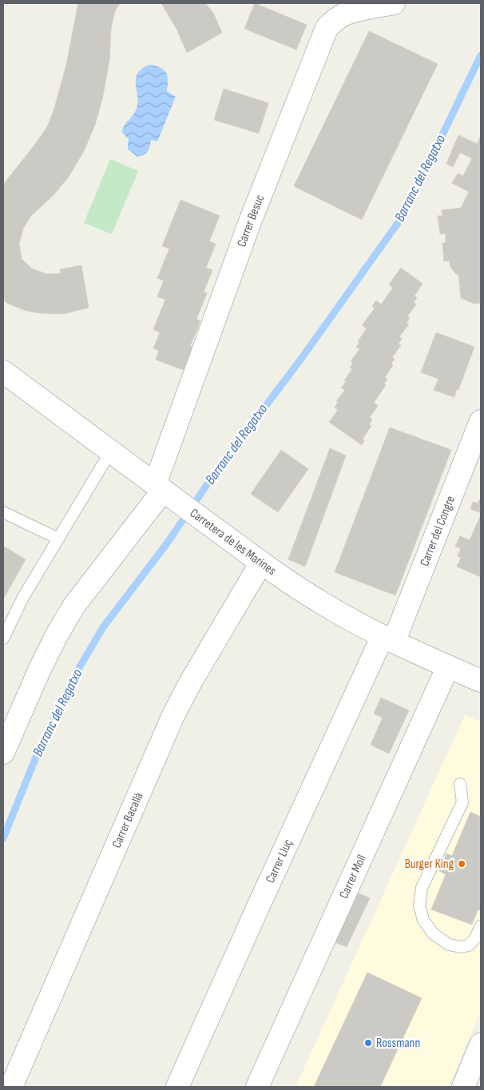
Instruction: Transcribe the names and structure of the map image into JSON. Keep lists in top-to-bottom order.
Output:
{
  "streets": {
    "street": [
      "Carrer Besuc",
      "Carrer del Congre",
      "Carretera de les Marines",
      "Carrer Bacallà",
      "Carrer Lluç",
      "Carrer Moll"
    ]
  },
  "crossings": [
    ["Carrer Besuc", "Carretera de les Marines"],
    ["Carrer del Congre", "Carretera de les Marines"],
    ["Carrer del Congre", "Carrer Lluç"],
    ["Carretera de les Marines", "Carrer Bacallà"],
    ["Carretera de les Marines", "Carrer Lluç"],
    ["Carretera de les Marines", "Carrer Moll"]
  ],
  "water": ["Barranc del Regatxo"],
  "places": ["Burger King", "Rossmann"]
}
